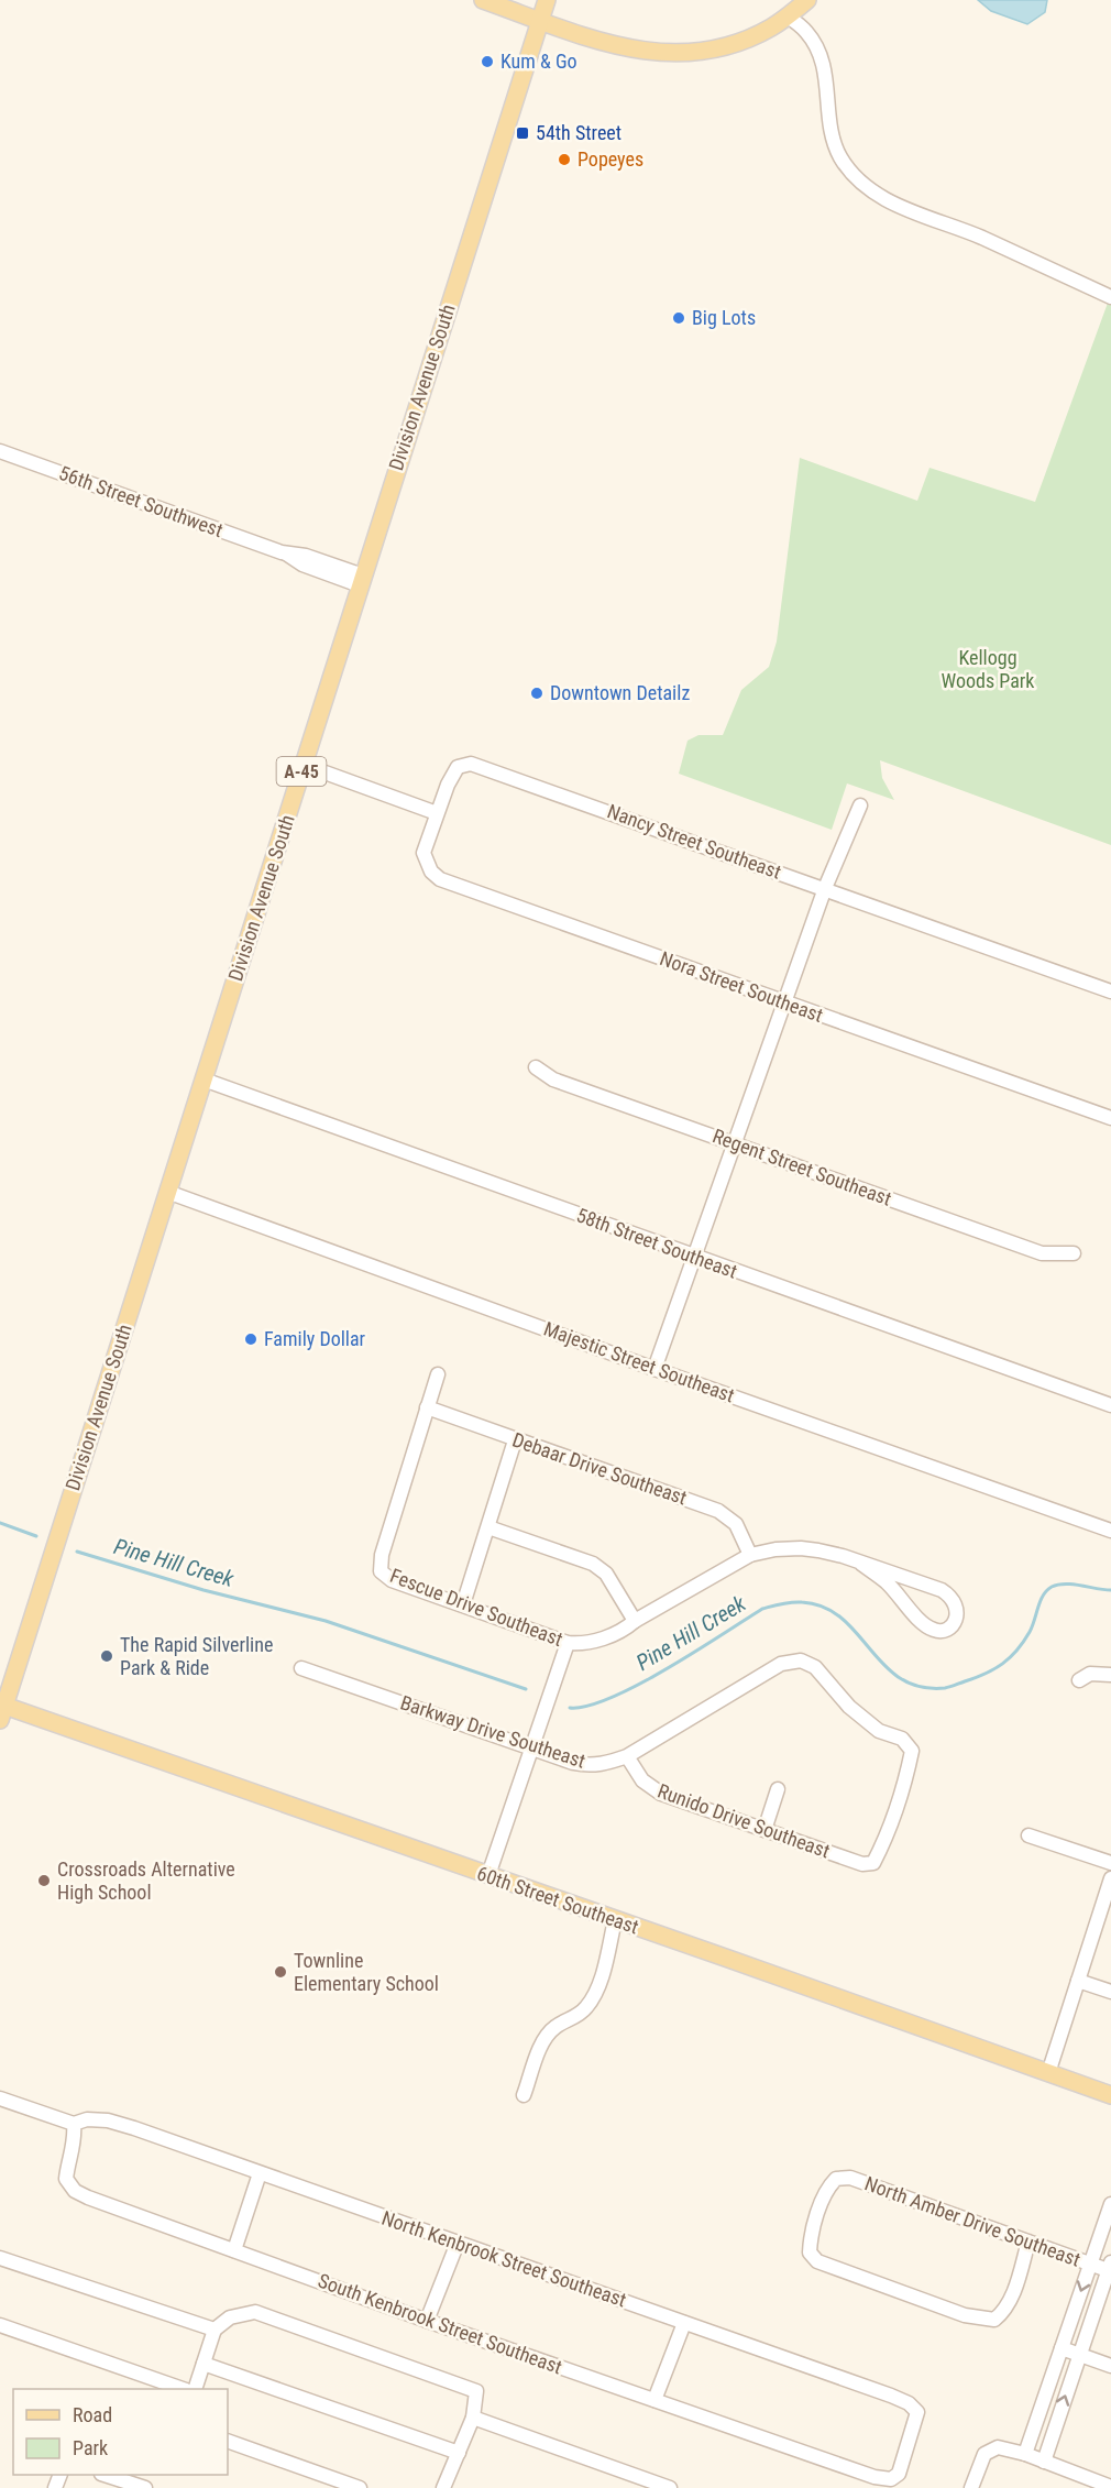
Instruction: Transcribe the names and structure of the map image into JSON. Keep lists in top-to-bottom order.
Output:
{
  "streets": {
    "main road": ["Division Avenue South", "A-45", "60th Street Southeast"],
    "street": [
      "56th Street Southwest",
      "Nancy Street Southeast",
      "Nora Street Southeast",
      "Regent Street Southeast",
      "58th Street Southeast",
      "Majestic Street Southeast",
      "Debaar Drive Southeast",
      "Fescue Drive Southeast",
      "Barkway Drive Southeast",
      "Runido Drive Southeast",
      "North Amber Drive Southeast",
      "North Kenbrook Street Southeast",
      "South Kenbrook Street Southeast"
    ]
  },
  "crossings": [
    ["Division Avenue South", "56th Street Southwest"],
    ["Division Avenue South", "58th Street Southeast"],
    ["Division Avenue South", "Majestic Street Southeast"],
    ["Division Avenue South", "60th Street Southeast"],
    ["Nancy Street Southeast", "Nora Street Southeast"],
    ["Debaar Drive Southeast", "Fescue Drive Southeast"],
    ["Barkway Drive Southeast", "Runido Drive Southeast"],
    ["North Kenbrook Street Southeast", "South Kenbrook Street Southeast"]
  ],
  "water": ["Pine Hill Creek"],
  "parks": ["Kellogg Woods Park"],
  "places": {
    "other": [
      "Kum & Go",
      "Popeyes",
      "Big Lots",
      "Downtown Detailz",
      "Family Dollar",
      "The Rapid Silverline Park & Ride",
      "Crossroads Alternative High School",
      "Townline Elementary School"
    ],
    "transit": ["54th Street"]
  },
  "legend": ["Road", "Park"]
}
